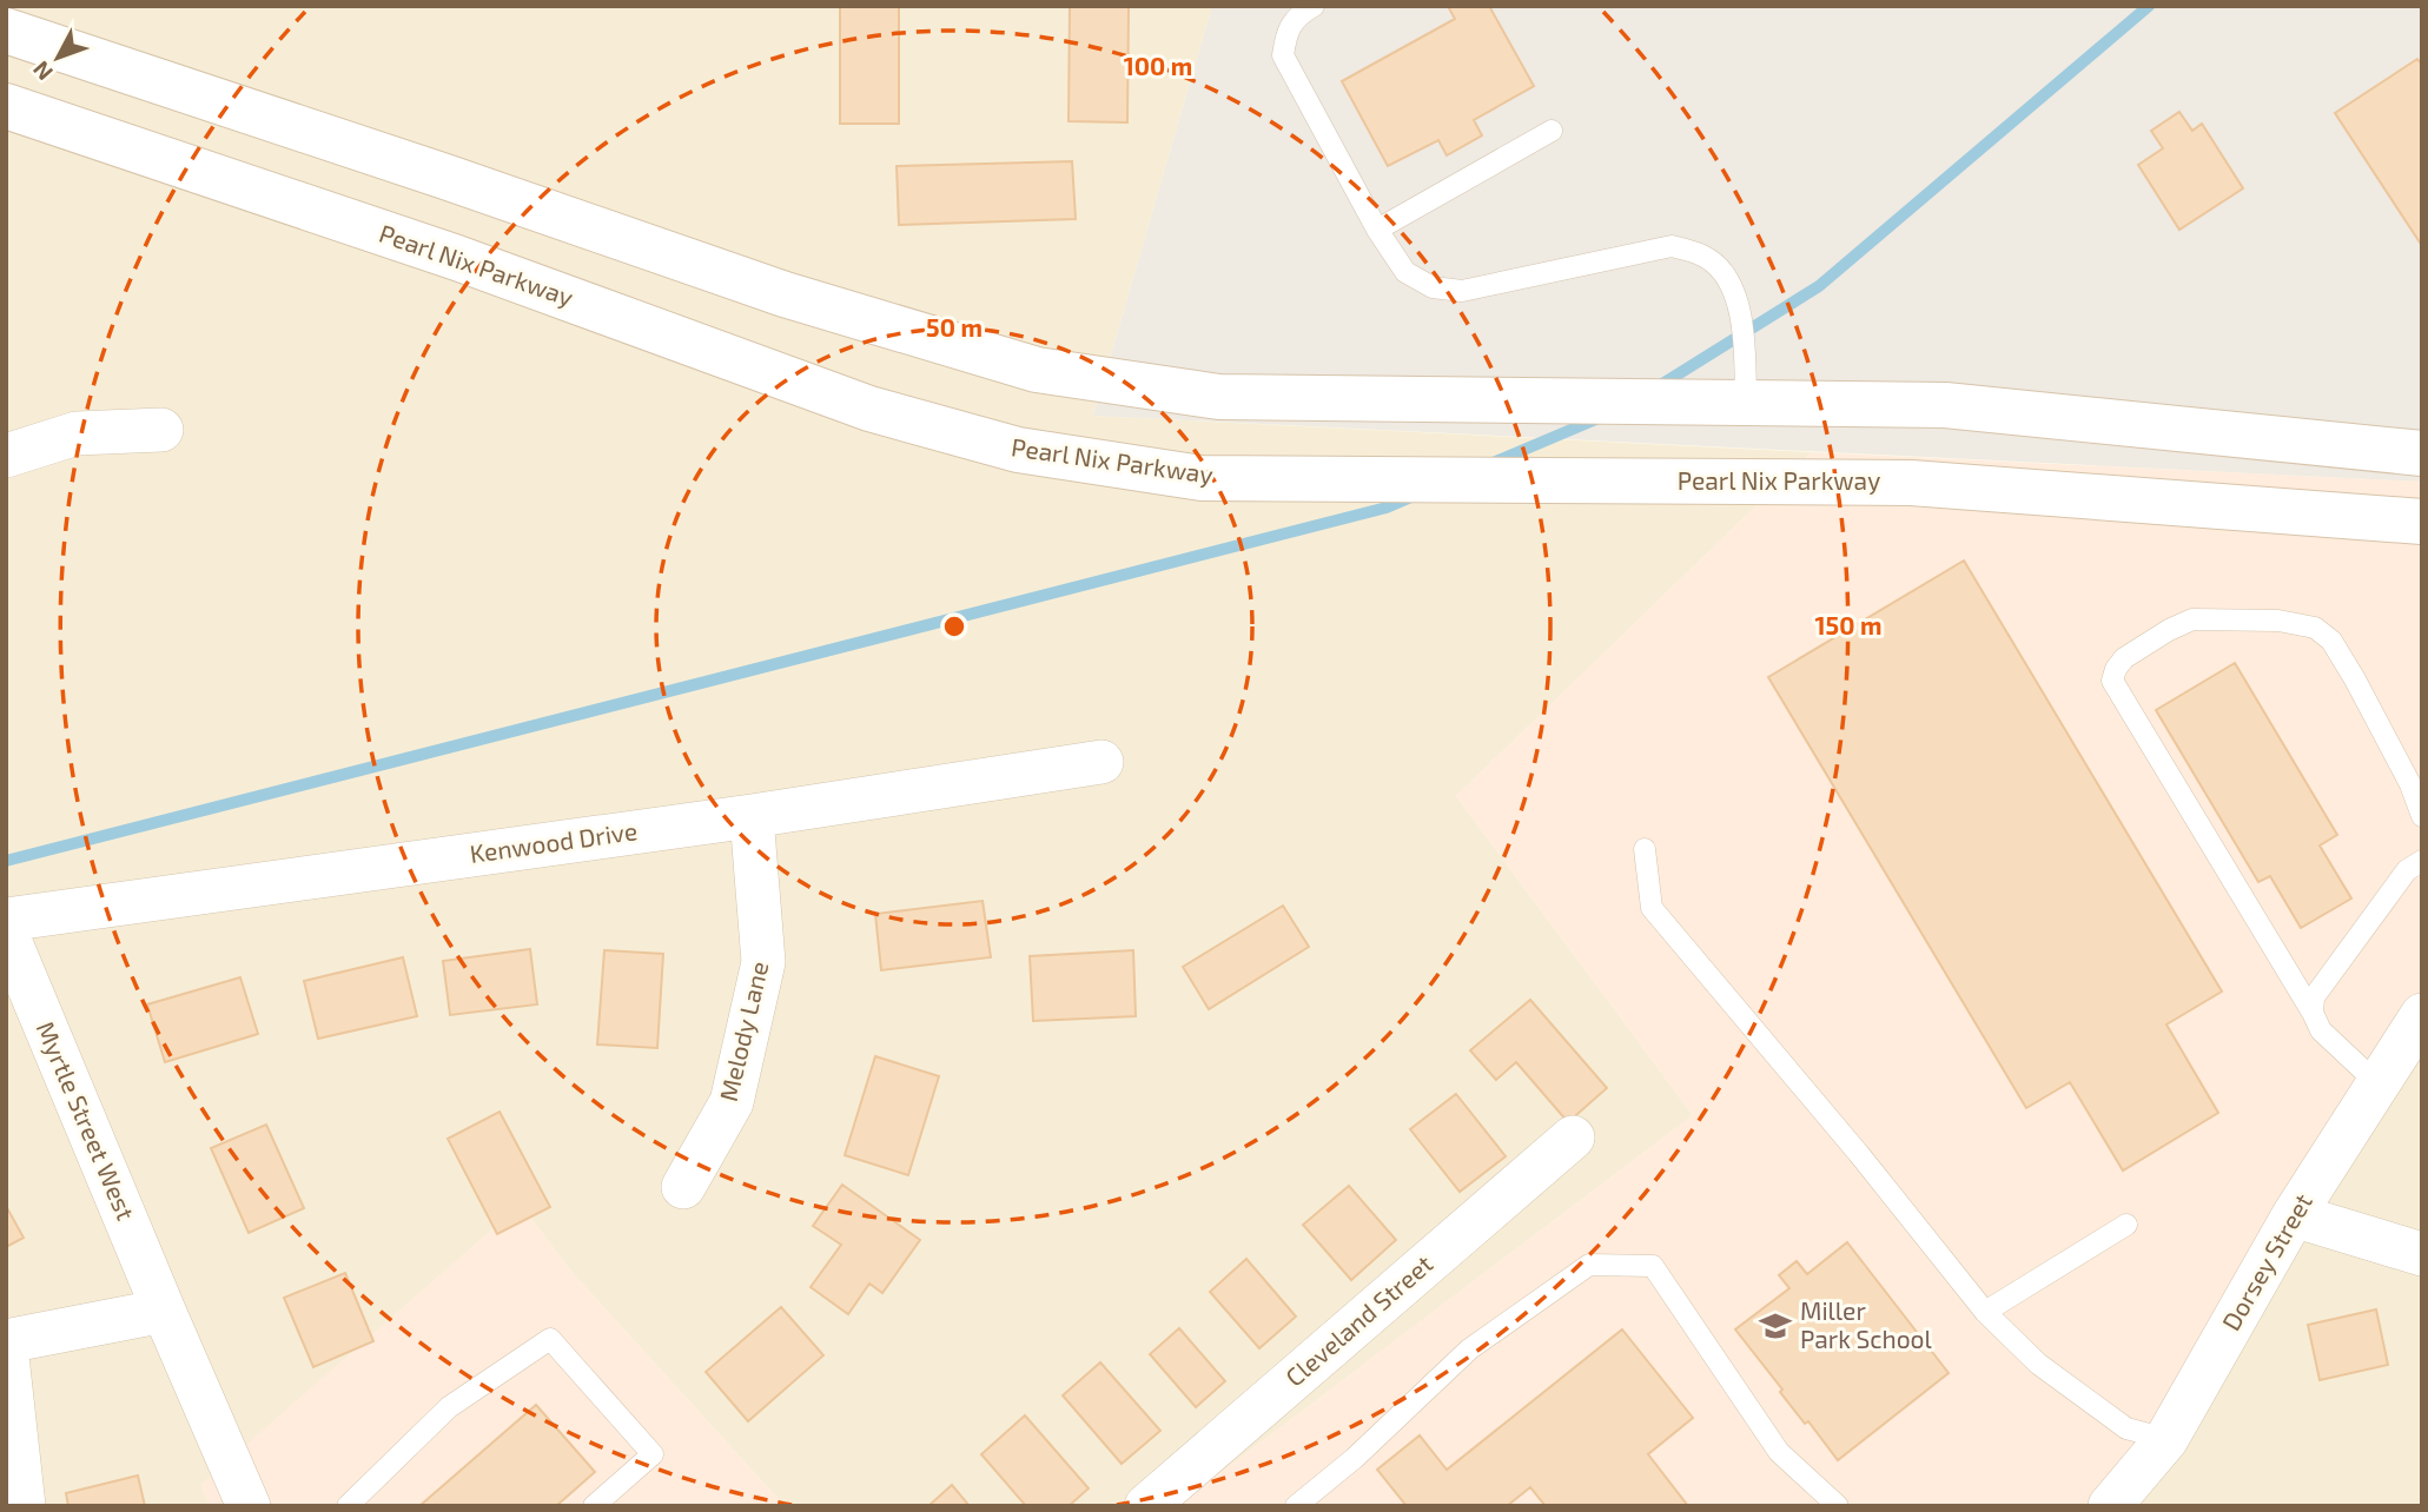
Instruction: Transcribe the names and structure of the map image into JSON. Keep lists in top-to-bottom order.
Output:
{
  "streets": {
    "main road": ["Pearl Nix Parkway"],
    "street": [
      "Kenwood Drive",
      "Melody Lane",
      "Myrtle Street West",
      "Dorsey Street",
      "Cleveland Street"
    ]
  },
  "crossings": [
    ["Kenwood Drive", "Melody Lane"]
  ],
  "places": {
    "school or university": ["Miller Park School"]
  },
  "north": "bottom left",
  "rings": ["100 m", "50 m", "150 m"]
}
